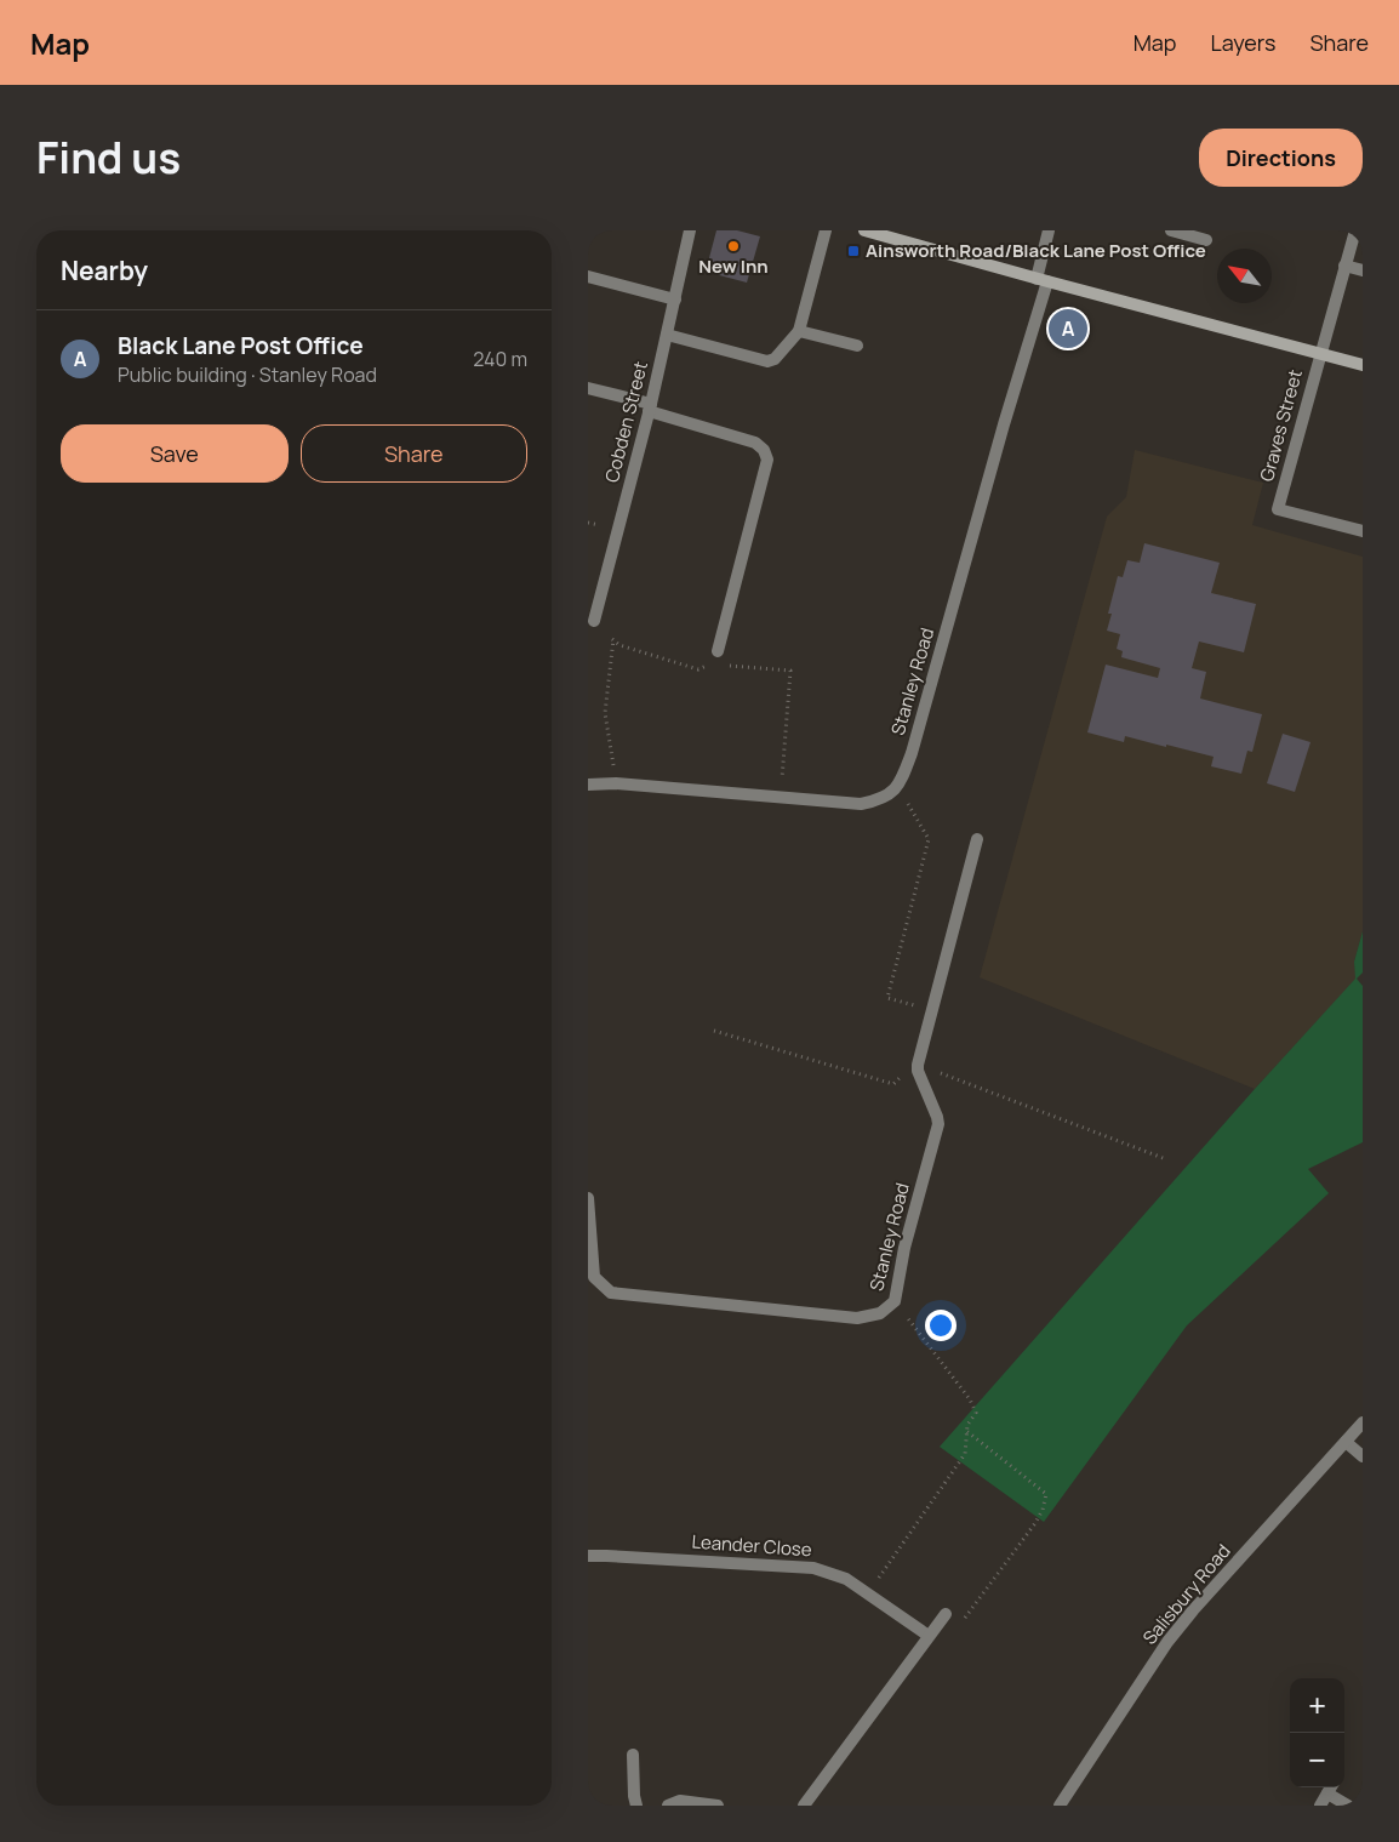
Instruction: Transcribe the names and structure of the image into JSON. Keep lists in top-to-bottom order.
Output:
{
  "streets": {
    "street": [
      "Cobden Street",
      "Graves Street",
      "Stanley Road",
      "Leander Close",
      "Salisbury Road"
    ]
  },
  "places": {
    "other": ["New Inn"],
    "transit": ["Ainsworth Road/Black Lane Post Office"]
  },
  "north": "top left",
  "page": {
    "header": "Map",
    "nav": ["Map", "Layers", "Share"],
    "title": "Find us",
    "buttons": [
      "Directions",
      ["Save", "Share"]
    ],
    "heading": "Nearby",
    "pins": "A",
    "list": [
      {
        "mark": "A",
        "name": "Black Lane Post Office",
        "note": "Public building · Stanley Road",
        "value": "240 m"
      }
    ],
    "map_buttons": ["+", "−"]
  }
}
